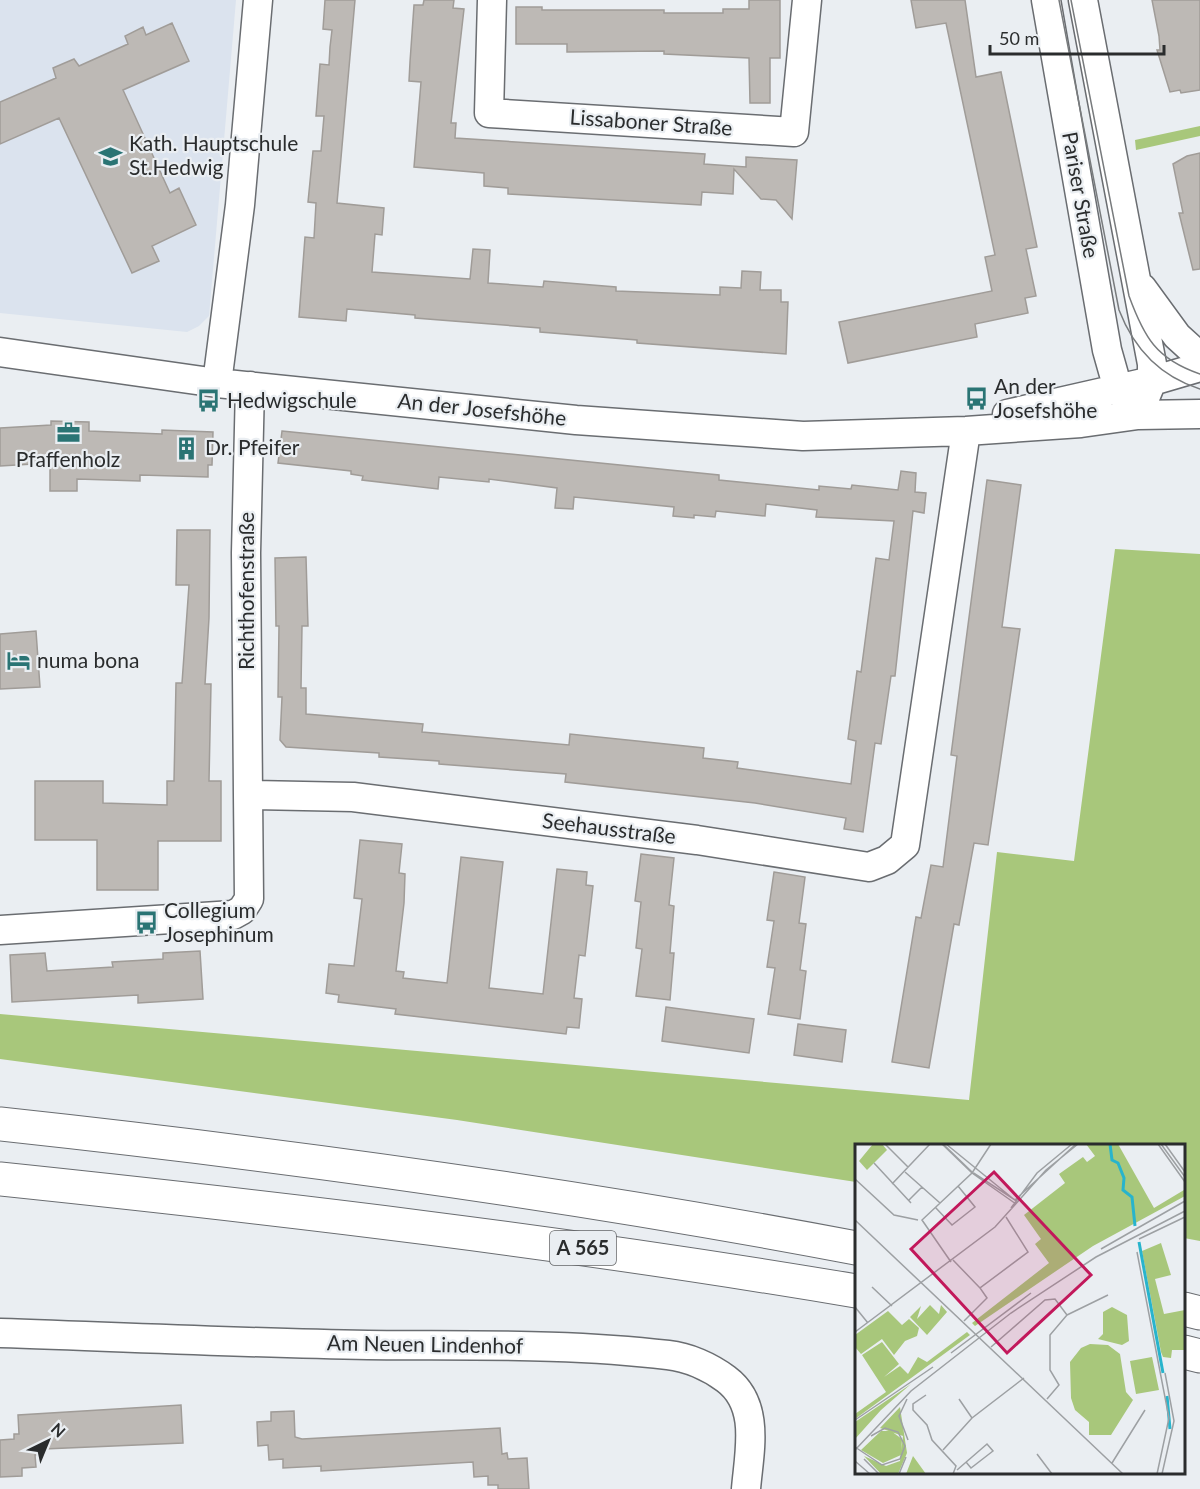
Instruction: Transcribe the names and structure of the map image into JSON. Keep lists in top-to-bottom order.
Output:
{
  "streets": {
    "highway": ["A 565"],
    "street": [
      "Lissaboner Straße",
      "Pariser Straße",
      "An der Josefshöhe",
      "Richthofenstraße",
      "Seehausstraße",
      "Am Neuen Lindenhof"
    ]
  },
  "crossings": [
    ["Pariser Straße", "An der Josefshöhe"],
    ["An der Josefshöhe", "Richthofenstraße"],
    ["An der Josefshöhe", "Seehausstraße"],
    ["Richthofenstraße", "Seehausstraße"]
  ],
  "places": {
    "school or university": ["Kath. Hauptschule St.Hedwig"],
    "bus stop": ["An der Josefshöhe", "Hedwigschule", "Collegium Josephinum"],
    "office": ["Pfaffenholz"],
    "building": ["Dr. Pfeifer"],
    "hotel": ["numa bona"]
  },
  "scale_bar": "50 m",
  "north": "top right"
}
